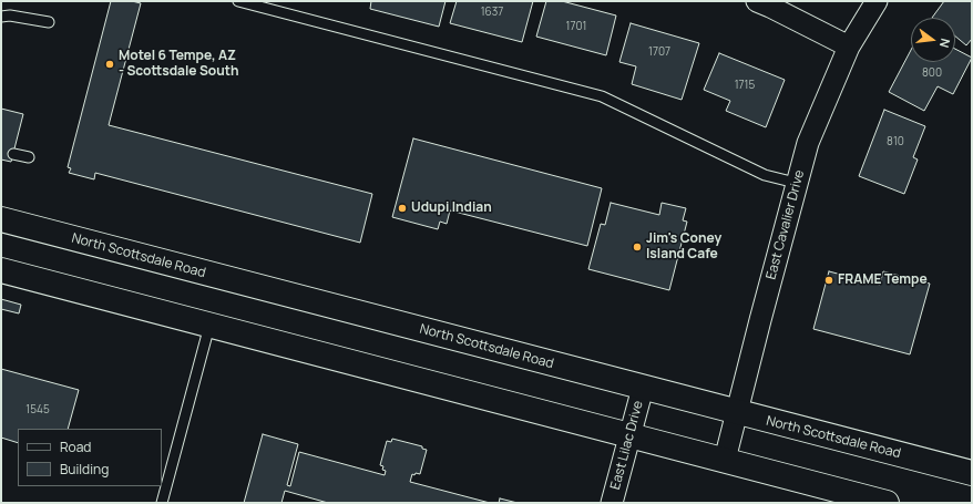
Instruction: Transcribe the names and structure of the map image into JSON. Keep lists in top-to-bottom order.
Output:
{
  "streets": {
    "main road": ["North Scottsdale Road"],
    "street": ["East Cavalier Drive", "East Lilac Drive"]
  },
  "crossings": [
    ["East Cavalier Drive", "North Scottsdale Road"],
    ["North Scottsdale Road", "East Lilac Drive"]
  ],
  "places": [
    "Motel 6 Tempe, AZ - Scottsdale South",
    "Udupi Indian",
    "Jim's Coney Island Cafe",
    "FRAME Tempe"
  ],
  "house_numbers": [
    "1637",
    "1701",
    "1707",
    "800",
    "1715",
    "810",
    "1545"
  ],
  "legend": ["Road", "Building"],
  "north": "right"
}
